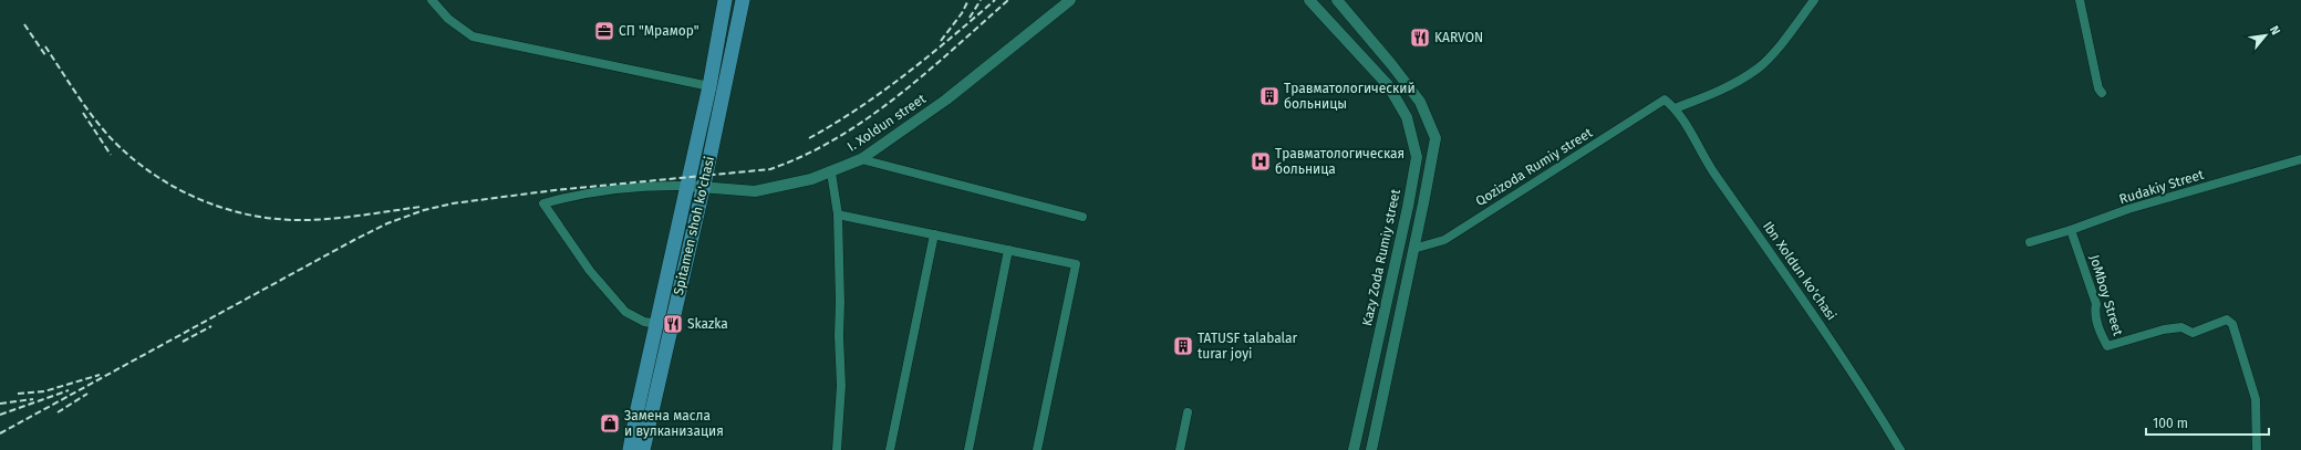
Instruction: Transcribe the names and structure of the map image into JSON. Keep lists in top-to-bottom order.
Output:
{
  "streets": {
    "main road": ["Spitamen shoh ko'chasi"],
    "street": [
      "I. Xoldun street",
      "Qozizoda Rumiy street",
      "Rudakiy Street",
      "Kazy Zoda Rumiy street",
      "Ibn Xoldun ko'chasi",
      "JoMboy Street"
    ]
  },
  "crossings": [
    ["I. Xoldun street", "Spitamen shoh ko'chasi"],
    ["Qozizoda Rumiy street", "Ibn Xoldun ko'chasi"],
    ["Rudakiy Street", "JoMboy Street"]
  ],
  "places": {
    "office": ["СП \"Мрамор\""],
    "restaurant": ["KARVON", "Skazka"],
    "building": ["Травматологический больницы", "TATUSF talabalar turar joyi"],
    "hospital": ["Травматологическая больница"],
    "shop": ["Замена масла и вулканизация"]
  },
  "scale_bar": "100 m",
  "north": "top right"
}
